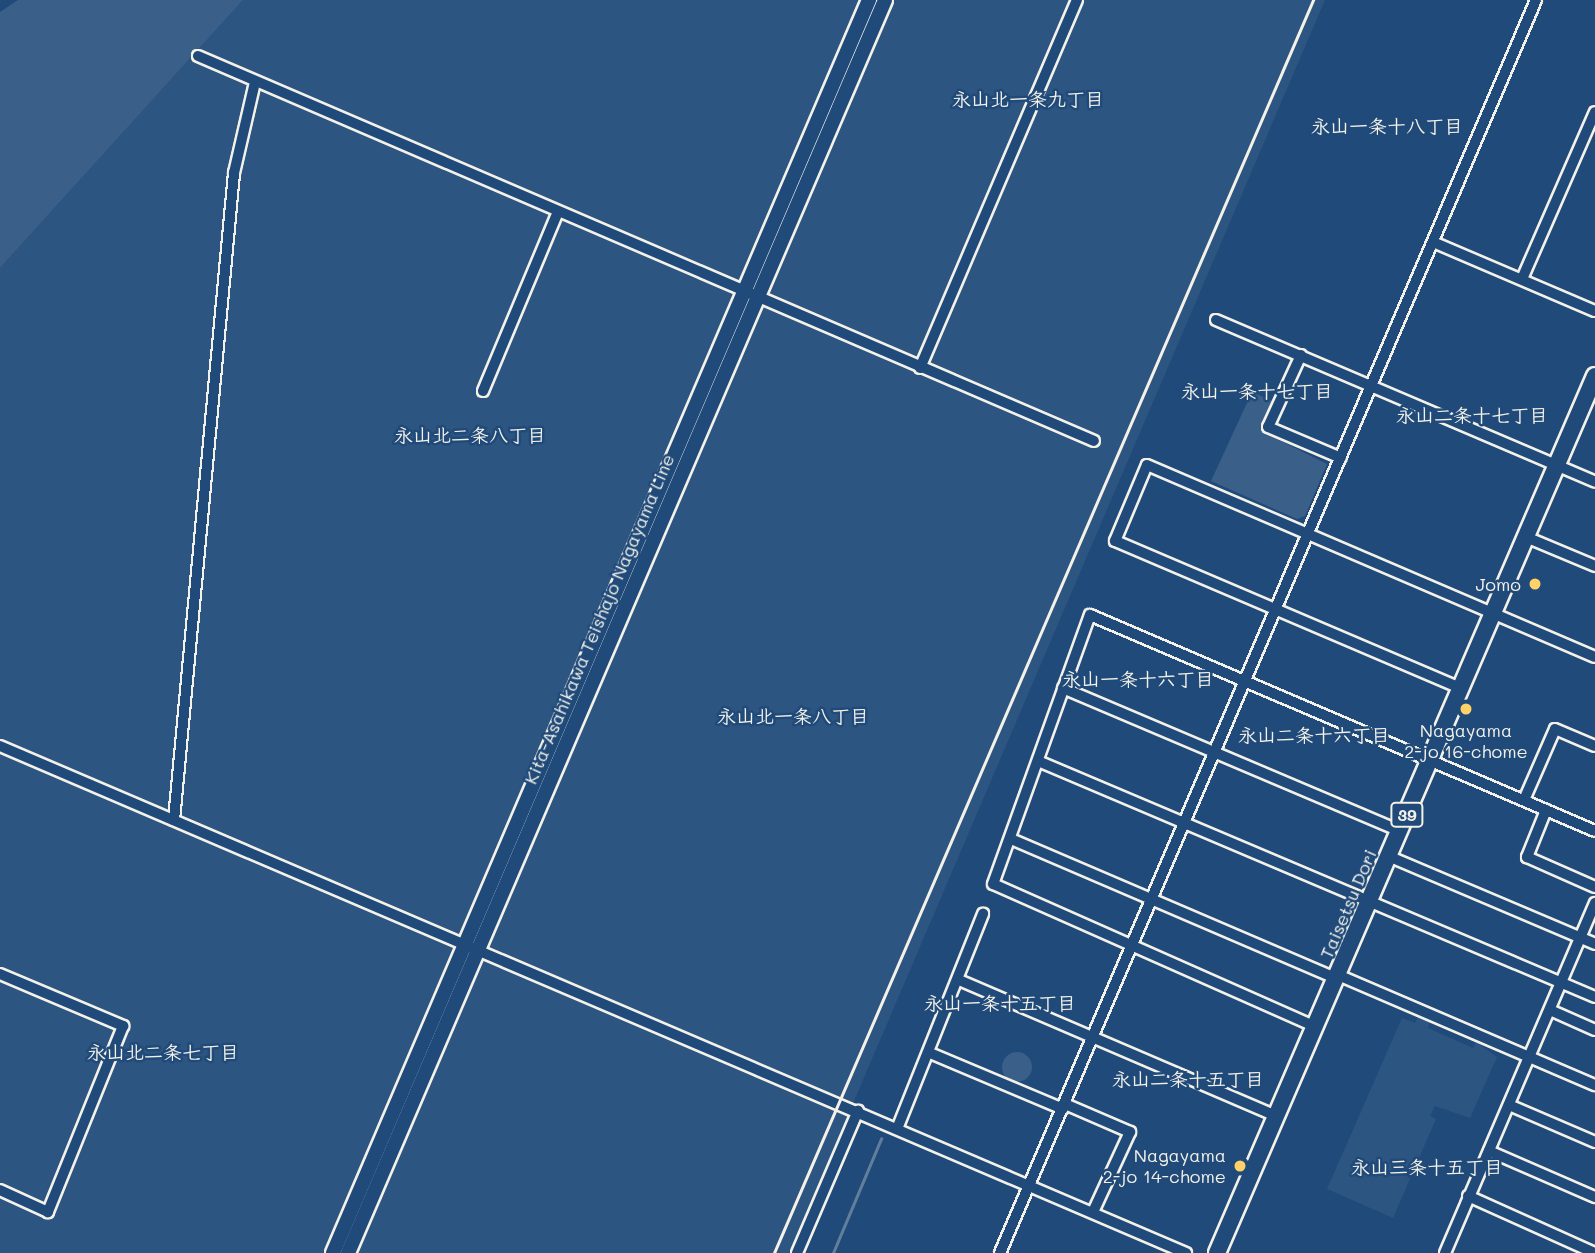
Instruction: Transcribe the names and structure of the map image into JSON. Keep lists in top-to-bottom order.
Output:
{
  "streets": {
    "highway": ["39", "Taisetsu Dori"],
    "main road": ["Kita-Asahikawa Teishajo Nagayama Line"]
  },
  "districts": [
    "永山北一条九丁目",
    "永山一条十八丁目",
    "永山一条十七丁目",
    "永山二条十七丁目",
    "永山北二条八丁目",
    "永山一条十六丁目",
    "永山北一条八丁目",
    "永山二条十六丁目",
    "永山一条十五丁目",
    "永山北二条七丁目",
    "永山二条十五丁目",
    "永山三条十五丁目"
  ],
  "places": ["Jomo", "Nagayama 2-jo 16-chome", "Nagayama 2-jo 14-chome"]
}
